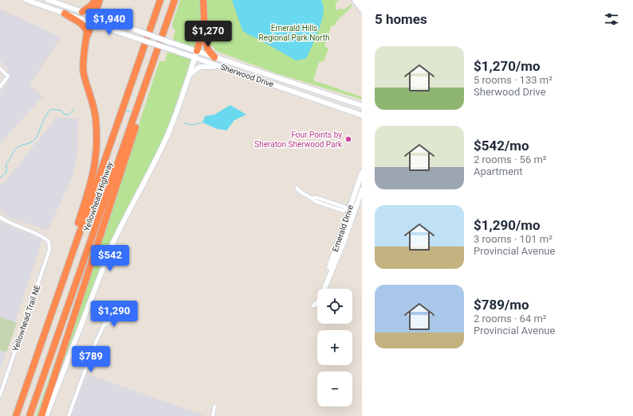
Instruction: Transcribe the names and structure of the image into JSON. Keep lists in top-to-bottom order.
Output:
{
  "streets": {
    "highway": ["Yellowhead Highway"],
    "main road": ["Sherwood Drive", "Emerald Drive"],
    "street": ["Yellowhead Trail NE"]
  },
  "parks": ["Emerald Hills Regional Park North"],
  "places": ["Four Points by Sheraton Sherwood Park"],
  "page": {
    "heading": "5 homes",
    "price": [
      "$1,940",
      "$1,270",
      "$542",
      "$1,290",
      "$789"
    ],
    "list": [
      {
        "name": "$1,270/mo",
        "note": "5 rooms · 133 m² · Sherwood Drive"
      },
      {
        "name": "$542/mo",
        "note": "2 rooms · 56 m² · Apartment"
      },
      {
        "name": "$1,290/mo",
        "note": "3 rooms · 101 m² · Provincial Avenue"
      },
      {
        "name": "$789/mo",
        "note": "2 rooms · 64 m² · Provincial Avenue"
      }
    ],
    "map_buttons": ["+", "−"]
  }
}
